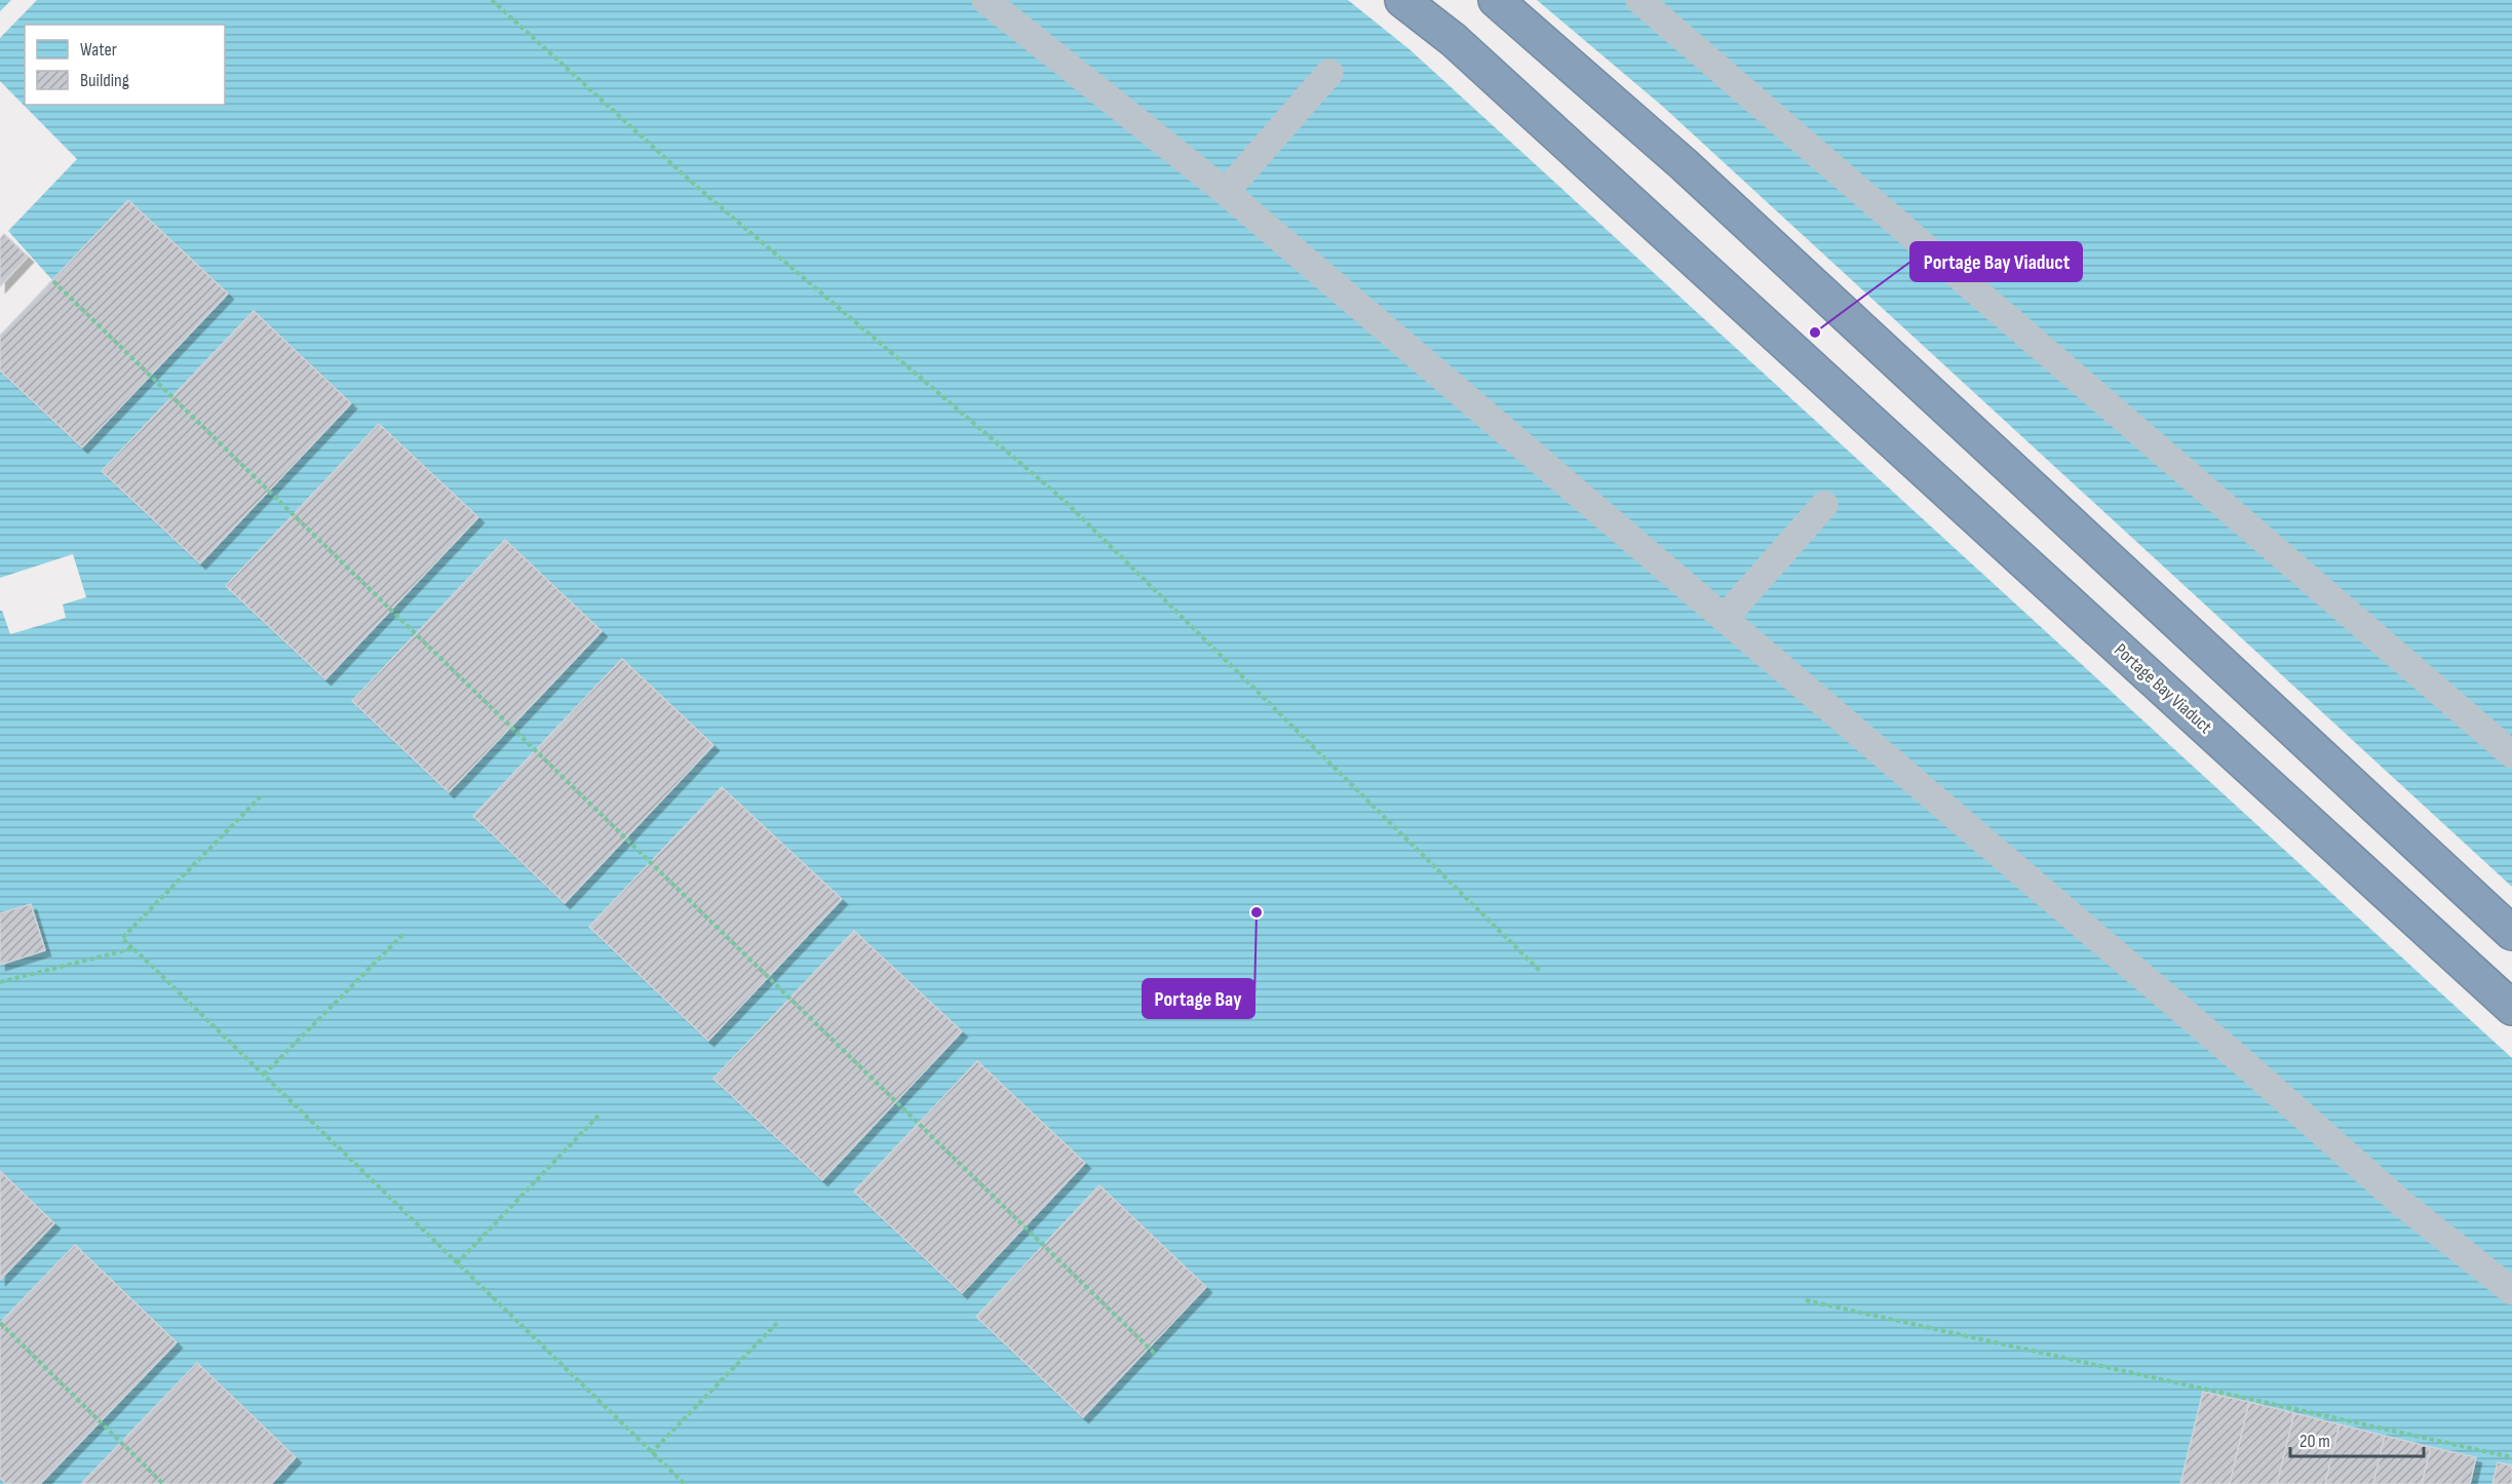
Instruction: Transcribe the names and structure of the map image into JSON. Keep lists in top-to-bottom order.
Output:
{
  "streets": {
    "highway": ["Portage Bay Viaduct"]
  },
  "places": ["Portage Bay Viaduct", "Portage Bay"],
  "legend": ["Water", "Building"],
  "scale_bar": "20 m"
}
